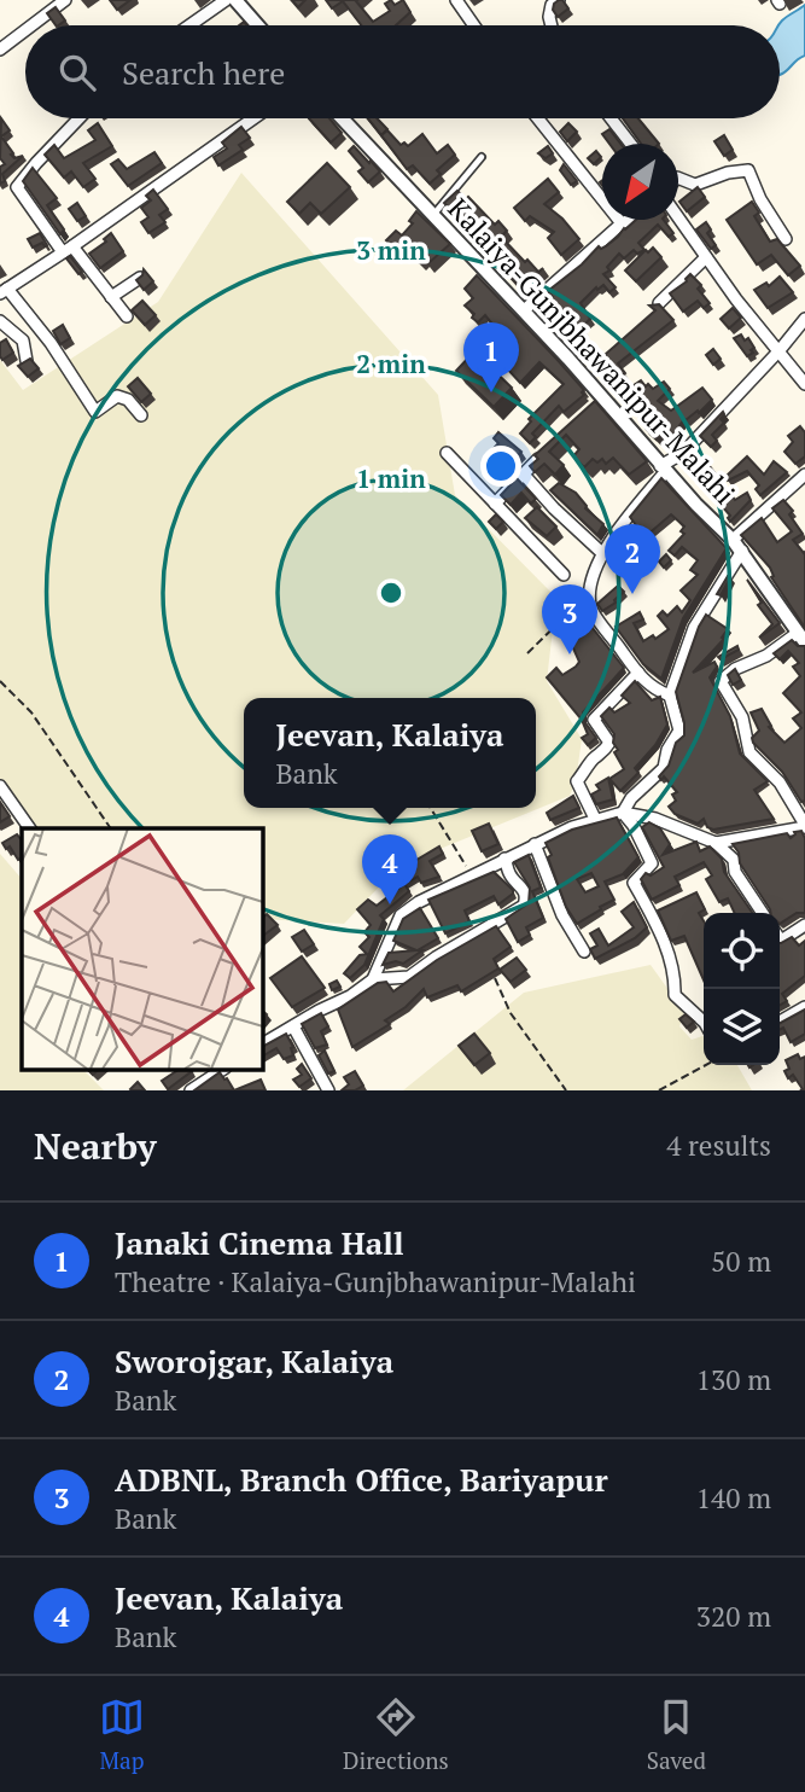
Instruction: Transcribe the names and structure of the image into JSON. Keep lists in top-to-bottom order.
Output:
{
  "streets": {
    "street": ["Kalaiya-Gunjbhawanipur-Malahi"]
  },
  "north": "bottom left",
  "page": {
    "search": "Search here",
    "pins": [
      "1",
      "2",
      "3",
      "4"
    ],
    "popup": ["Jeevan, Kalaiya", "Bank"],
    "heading": ["Nearby", "4 results"],
    "list": [
      {
        "mark": "1",
        "name": "Janaki Cinema Hall",
        "note": "Theatre · Kalaiya-Gunjbhawanipur-Malahi",
        "value": "50 m"
      },
      {
        "mark": "2",
        "name": "Sworojgar, Kalaiya",
        "note": "Bank",
        "value": "130 m"
      },
      {
        "mark": "3",
        "name": "ADBNL, Branch Office, Bariyapur",
        "note": "Bank",
        "value": "140 m"
      },
      {
        "mark": "4",
        "name": "Jeevan, Kalaiya",
        "note": "Bank",
        "value": "320 m"
      }
    ],
    "nav": ["Map", "Directions", "Saved"]
  },
  "rings": ["3 min", "2 min", "1 min"]
}
